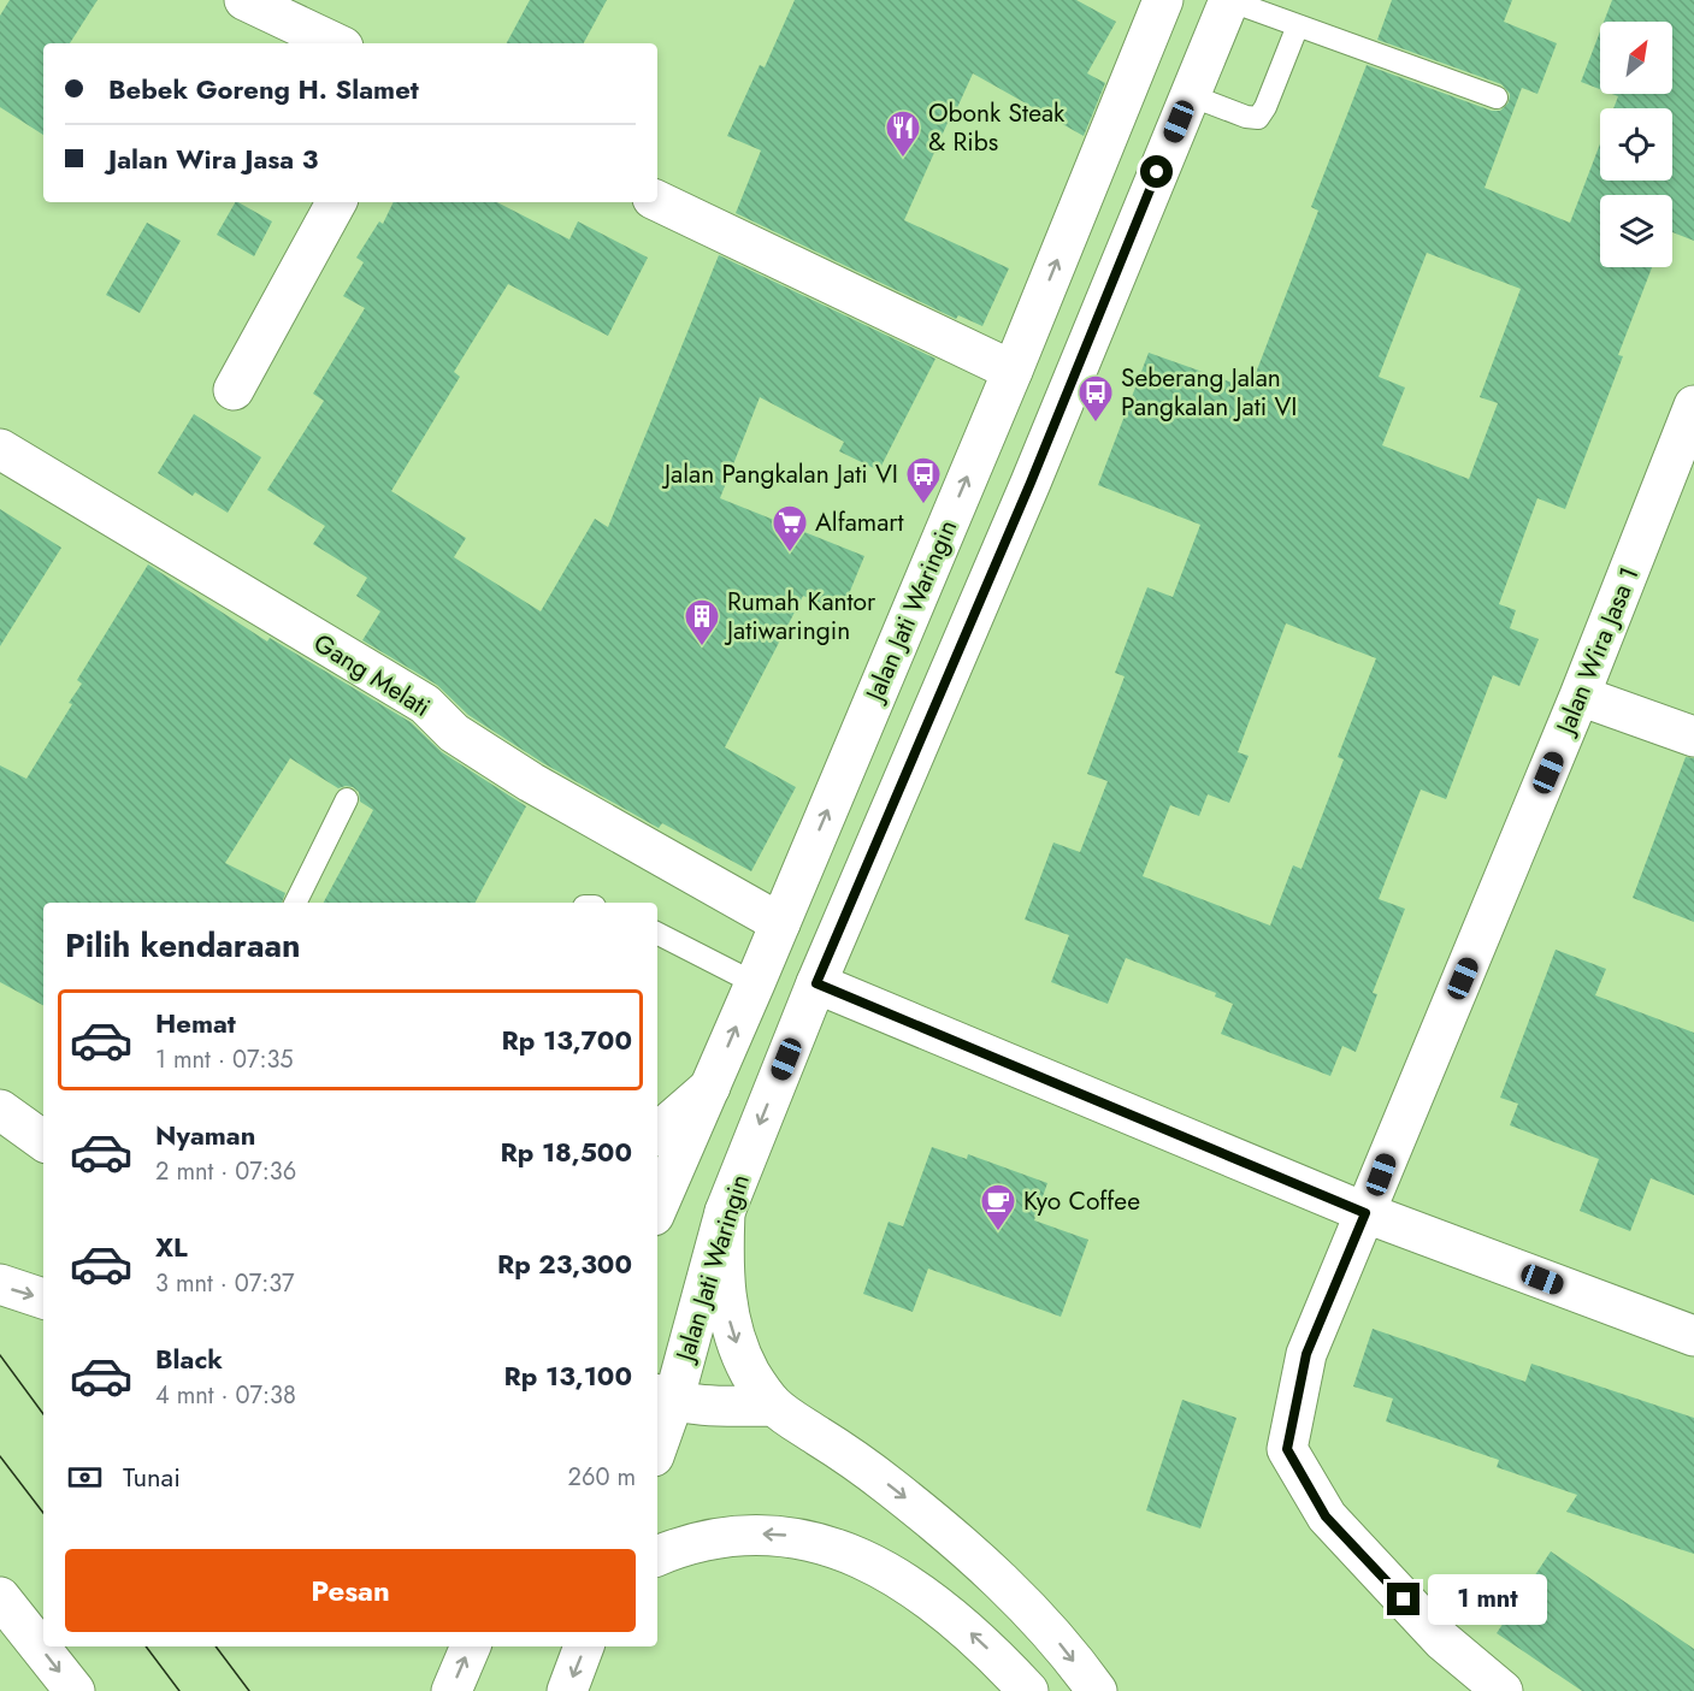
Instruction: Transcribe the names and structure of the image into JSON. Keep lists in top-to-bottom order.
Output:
{
  "streets": {
    "main road": ["Jalan Jati Waringin", "Jalan Wira Jasa 1", "Gang Melati"]
  },
  "crossings": [
    ["Jalan Jati Waringin", "Gang Melati"]
  ],
  "places": {
    "restaurant": ["Obonk Steak & Ribs"],
    "bus stop": ["Seberang Jalan Pangkalan Jati VI", "Jalan Pangkalan Jati VI"],
    "supermarket": ["Alfamart"],
    "building": ["Rumah Kantor Jatiwaringin"],
    "cafe": ["Kyo Coffee"]
  },
  "north": "top right",
  "page": {
    "banner": ["Bebek Goreng H. Slamet", "Jalan Wira Jasa 3"],
    "heading": "Pilih kendaraan",
    "list": [
      {
        "name": "Hemat",
        "note": "1 mnt · 07:35",
        "value": "Rp 13,700"
      },
      {
        "name": "Nyaman",
        "note": "2 mnt · 07:36",
        "value": "Rp 18,500"
      },
      {
        "name": "XL",
        "note": "3 mnt · 07:37",
        "value": "Rp 23,300"
      },
      {
        "name": "Black",
        "note": "4 mnt · 07:38",
        "value": "Rp 13,100"
      }
    ],
    "pay": ["Tunai", "260 m"],
    "buttons": "Pesan",
    "bubble": "1 mnt"
  }
}
